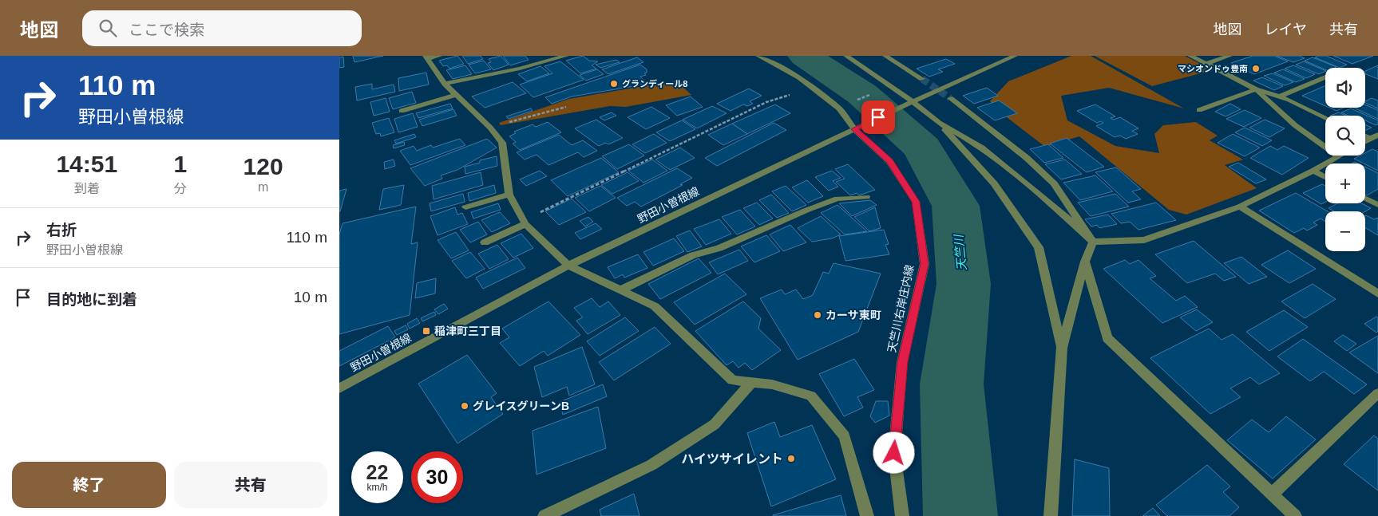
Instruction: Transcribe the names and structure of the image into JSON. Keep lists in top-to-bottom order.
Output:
{
  "streets": {
    "street": ["野田小曽根線", "天竺川右岸庄内線"]
  },
  "crossings": [
    ["野田小曽根線", "天竺川右岸庄内線"]
  ],
  "water": ["天竺川"],
  "places": {
    "other": [
      "マシオンドゥ豊南",
      "グランディール8",
      "カーサ東町",
      "グレイスグリーンB",
      "ハイツサイレント"
    ],
    "transit": ["稲津町三丁目"]
  },
  "page": {
    "header": "地図",
    "search": "ここで検索",
    "nav": ["地図", "レイヤ", "共有"],
    "turn": ["110 m", "野田小曽根線"],
    "map_buttons": ["+", "−"],
    "eta": [
      "14:51",
      "到着",
      "1",
      "分",
      "120",
      "m"
    ],
    "list": [
      {
        "name": "右折",
        "note": "野田小曽根線",
        "value": "110 m"
      },
      {
        "name": "目的地に到着",
        "value": "10 m"
      }
    ],
    "speed": "22 km/h",
    "limit": "30",
    "buttons": ["終了", "共有"]
  }
}
